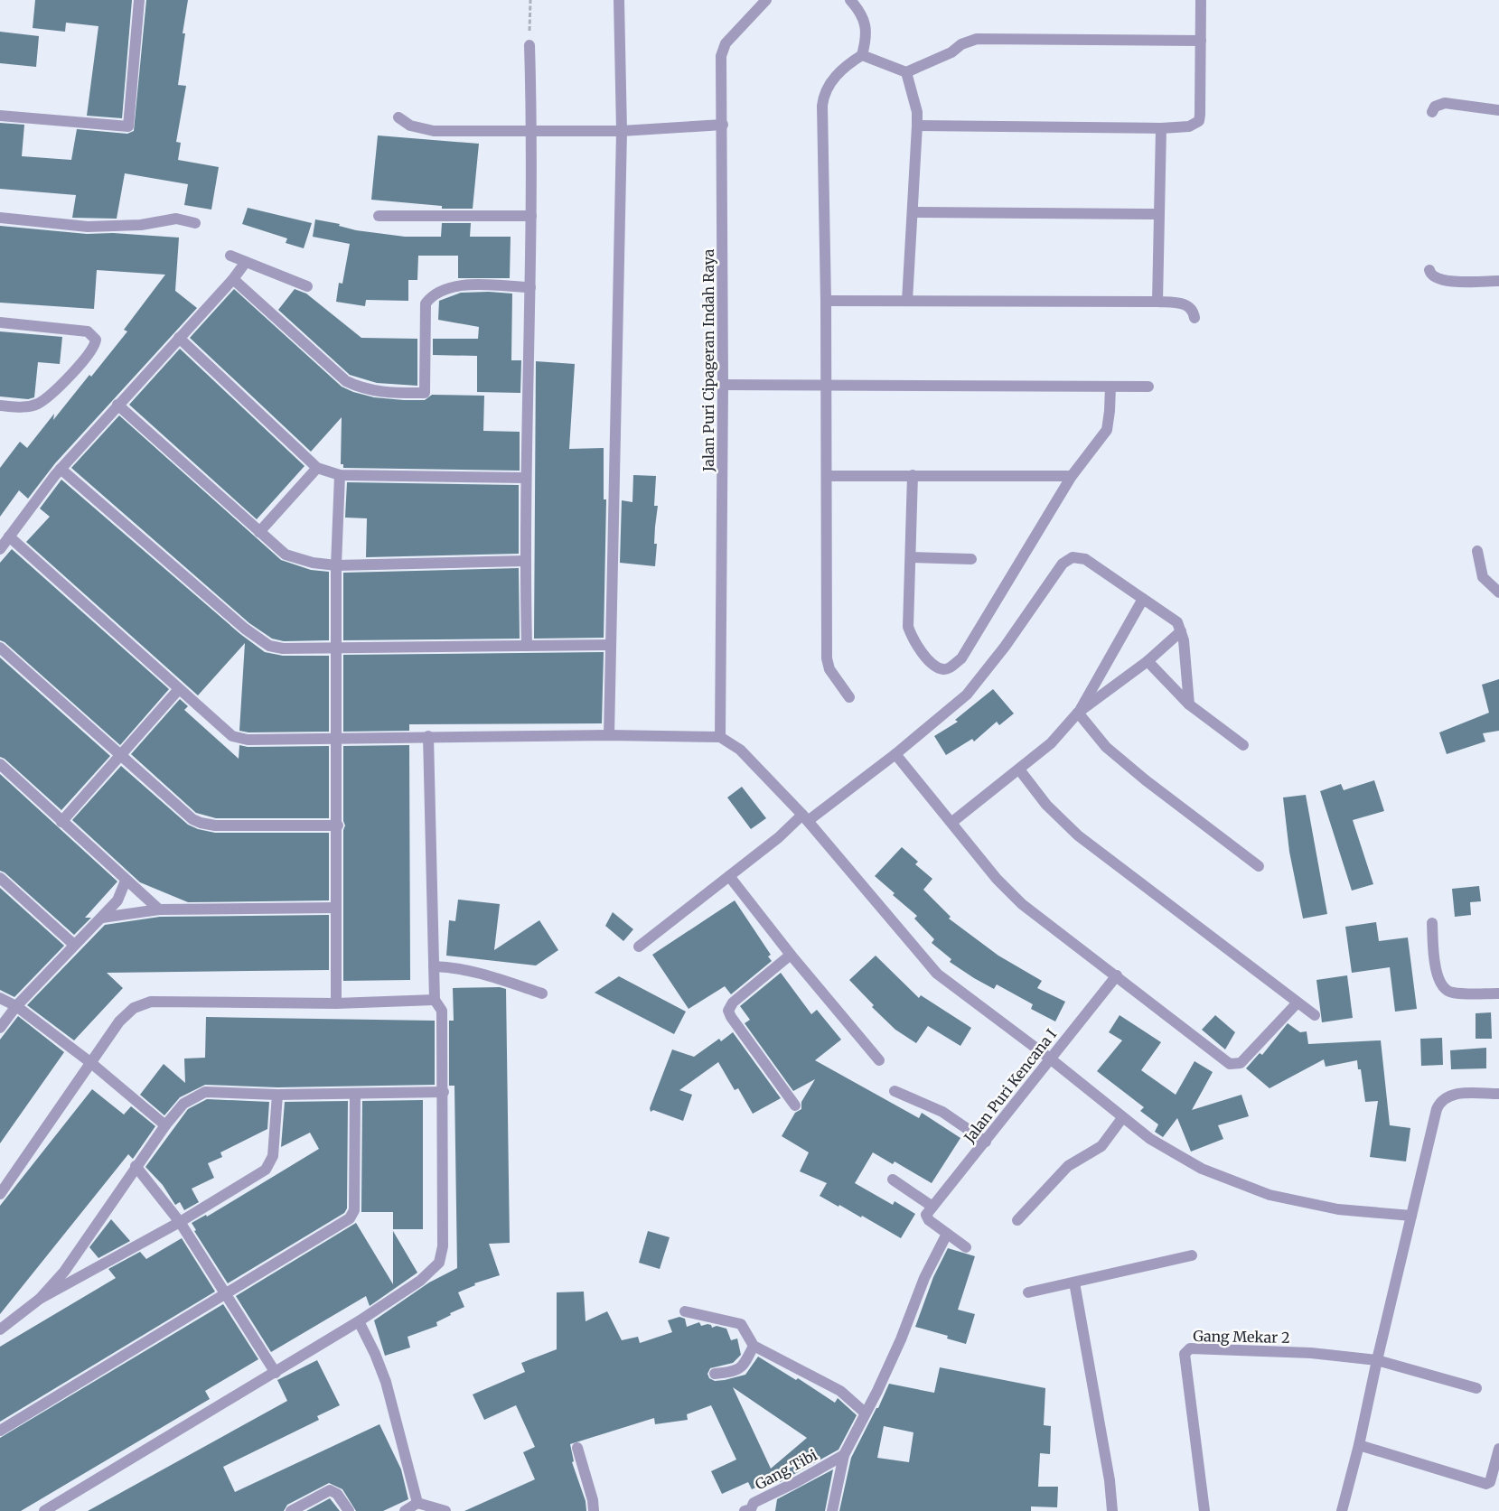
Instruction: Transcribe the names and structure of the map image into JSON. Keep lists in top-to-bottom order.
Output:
{
  "streets": {
    "street": [
      "Jalan Puri Cipageran Indah Raya",
      "Jalan Puri Kencana I",
      "Gang Mekar 2",
      "Gang Tibi"
    ]
  }
}
